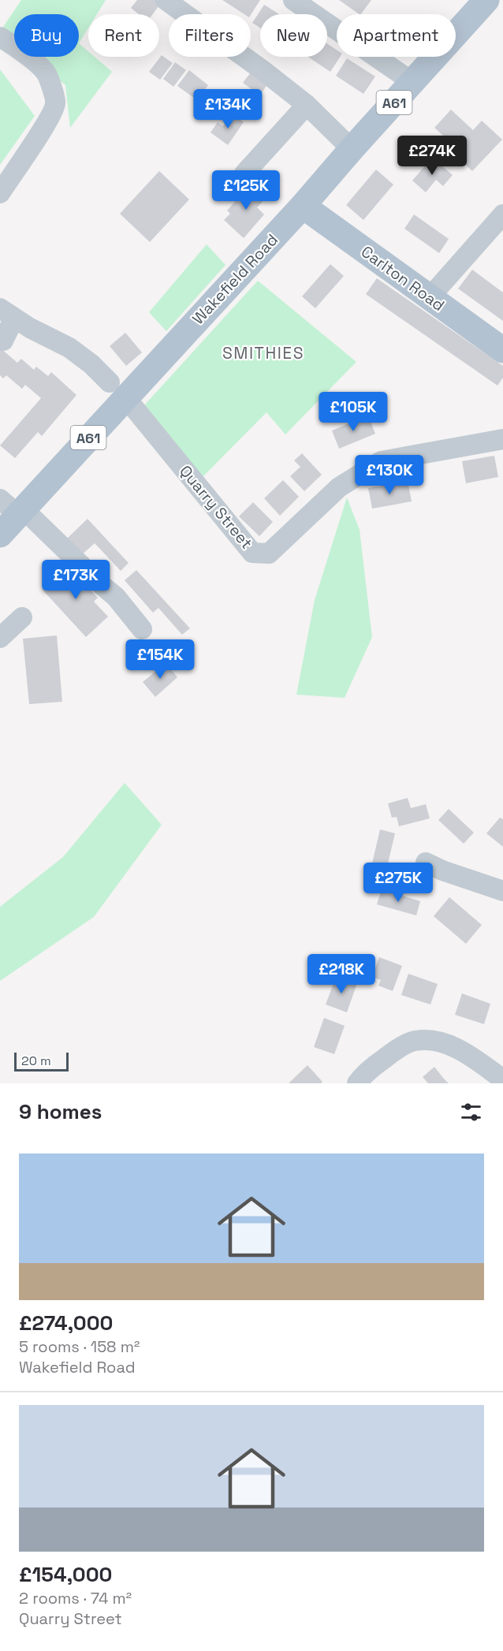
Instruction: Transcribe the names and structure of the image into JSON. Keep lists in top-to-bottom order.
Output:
{
  "streets": {
    "main road": ["A61", "Carlton Road", "Wakefield Road"],
    "street": ["Quarry Street"]
  },
  "crossings": [
    ["Carlton Road", "Wakefield Road"],
    ["Wakefield Road", "Quarry Street"]
  ],
  "districts": ["SMITHIES"],
  "scale_bar": "20 m",
  "page": {
    "chip": [
      "Buy",
      "Rent",
      "Filters",
      "New",
      "Apartment"
    ],
    "price": [
      "£134K",
      "£274K",
      "£125K",
      "£105K",
      "£130K",
      "£173K",
      "£154K",
      "£275K",
      "£218K"
    ],
    "scale": "20 m",
    "heading": "9 homes",
    "list": [
      {
        "name": "£274,000",
        "note": "5 rooms · 158 m² · Wakefield Road"
      },
      {
        "name": "£154,000",
        "note": "2 rooms · 74 m² · Quarry Street"
      }
    ]
  }
}
